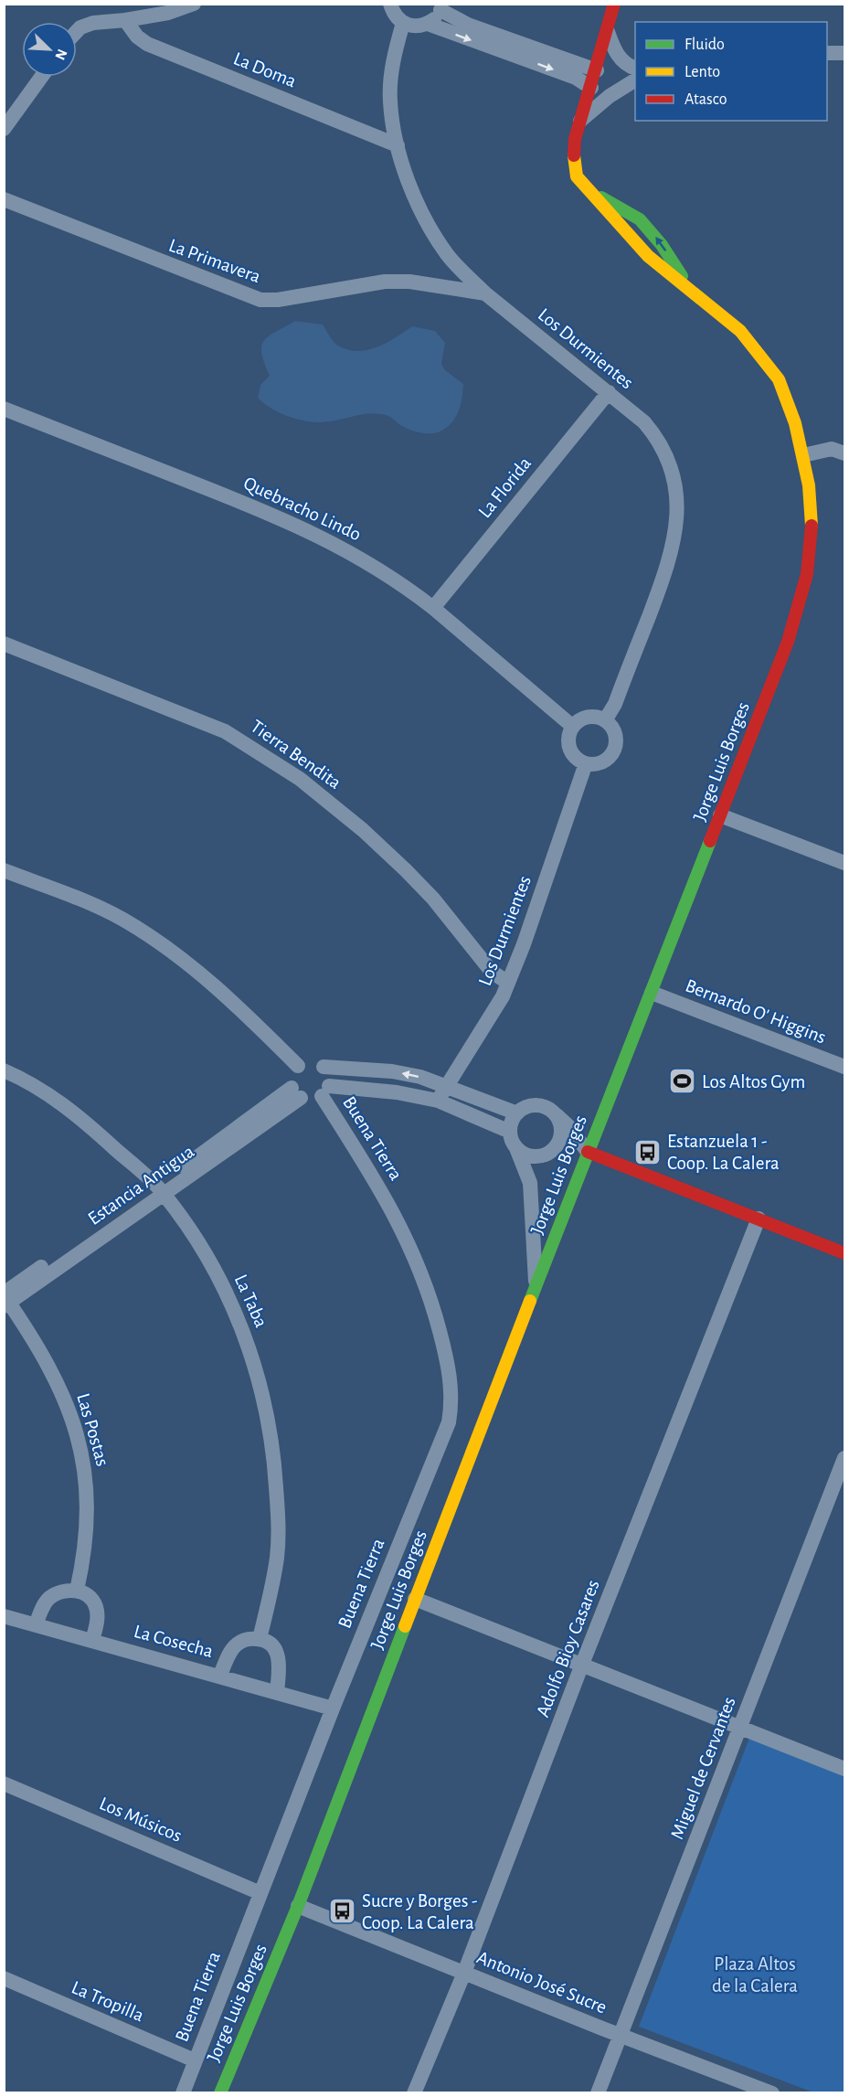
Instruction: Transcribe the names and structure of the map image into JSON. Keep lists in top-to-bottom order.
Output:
{
  "streets": {
    "street": [
      "La Doma",
      "La Primavera",
      "Los Durmientes",
      "La Florida",
      "Quebracho Lindo",
      "Tierra Bendita",
      "Jorge Luis Borges",
      "Bernardo O' Higgins",
      "Buena Tierra",
      "Estancia Antigua",
      "La Taba",
      "Las Postas",
      "La Cosecha",
      "Adolfo Bioy Casares",
      "Miguel de Cervantes",
      "Los Músicos",
      "Antonio José Sucre",
      "La Tropilla"
    ]
  },
  "crossings": [
    ["La Doma", "Los Durmientes"],
    ["La Primavera", "Los Durmientes"],
    ["Los Durmientes", "La Florida"],
    ["Los Durmientes", "Quebracho Lindo"],
    ["Los Durmientes", "Tierra Bendita"],
    ["La Florida", "Quebracho Lindo"],
    ["Jorge Luis Borges", "Bernardo O' Higgins"],
    ["Jorge Luis Borges", "Antonio José Sucre"],
    ["Buena Tierra", "Estancia Antigua"],
    ["Buena Tierra", "La Cosecha"],
    ["Buena Tierra", "Los Músicos"],
    ["Buena Tierra", "La Tropilla"],
    ["Estancia Antigua", "La Taba"],
    ["Estancia Antigua", "Las Postas"],
    ["Adolfo Bioy Casares", "Antonio José Sucre"],
    ["Miguel de Cervantes", "Antonio José Sucre"]
  ],
  "parks": ["Plaza Altos de la Calera"],
  "places": {
    "sports": ["Los Altos Gym"],
    "bus stop": ["Estanzuela 1 - Coop. La Calera", "Sucre y Borges - Coop. La Calera"]
  },
  "legend": ["Fluido", "Lento", "Atasco"],
  "north": "bottom right"
}
